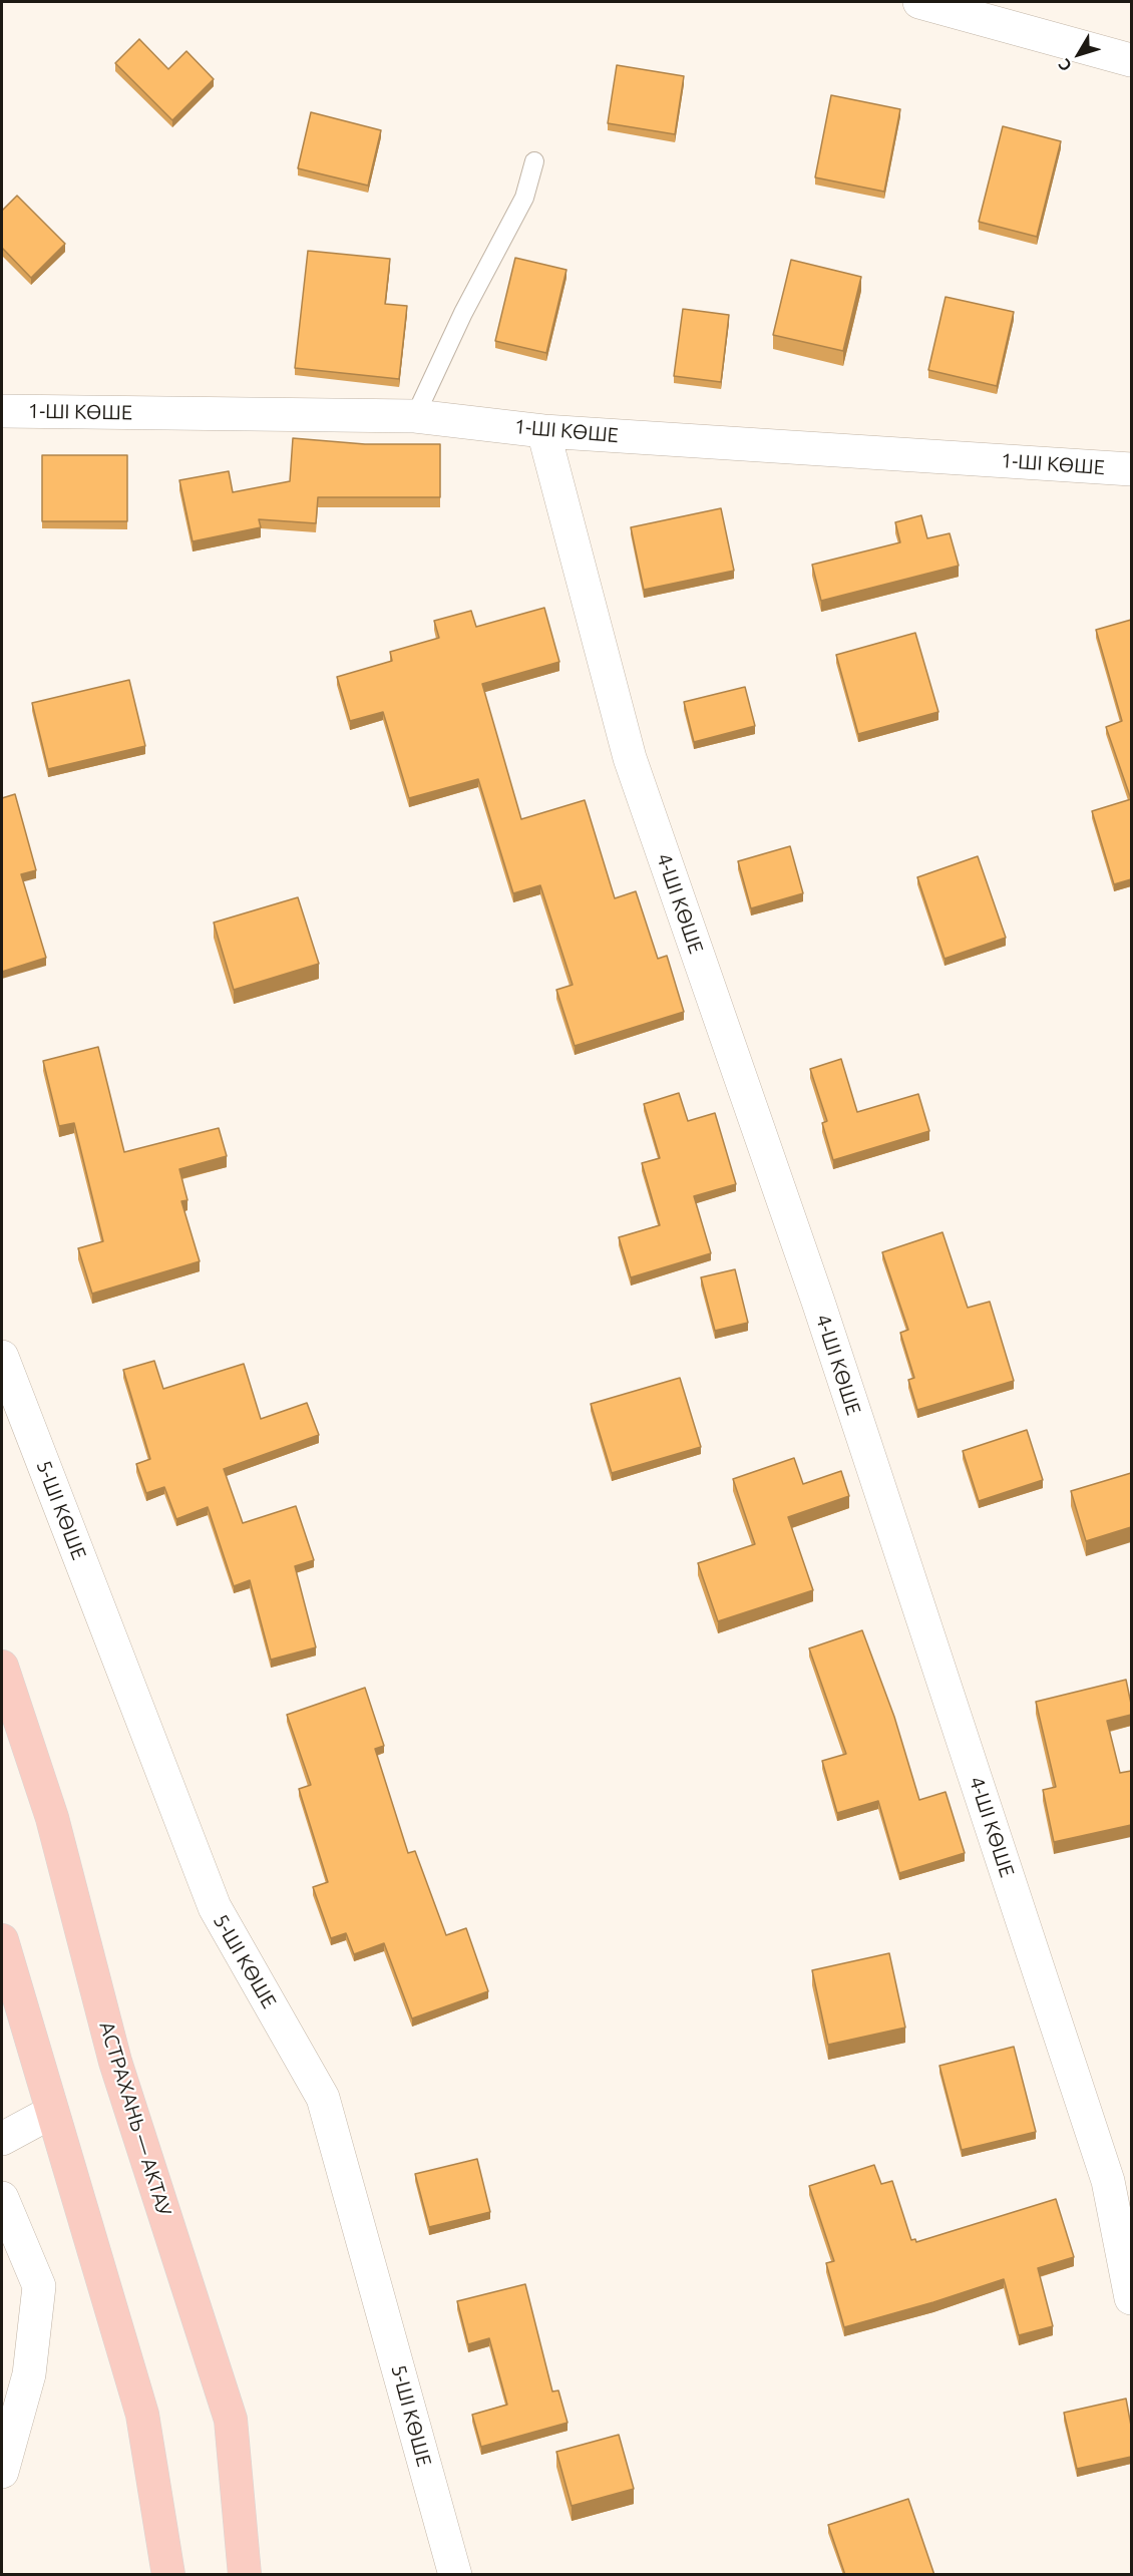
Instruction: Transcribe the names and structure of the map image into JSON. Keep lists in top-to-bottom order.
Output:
{
  "streets": {
    "highway": ["АСТРАХАНЬ — АКТАУ"],
    "street": ["1-ШІ КӨШЕ", "4-ШI КӨШЕ", "5-ШI КӨШЕ"]
  },
  "crossings": [
    ["1-ШІ КӨШЕ", "4-ШI КӨШЕ"]
  ],
  "north": "bottom left"
}
